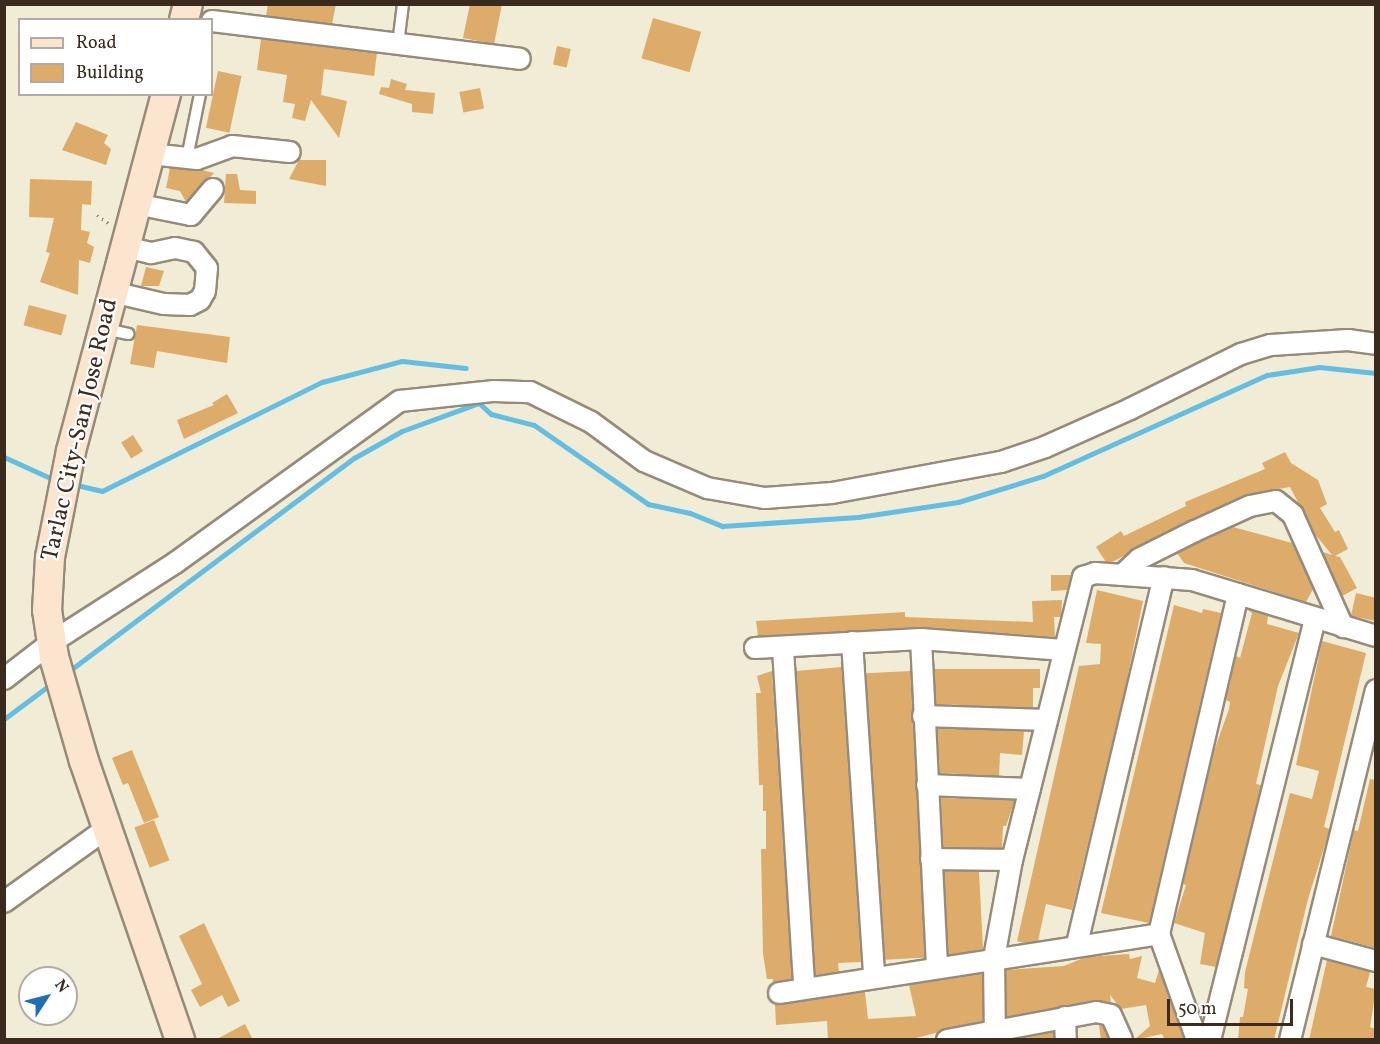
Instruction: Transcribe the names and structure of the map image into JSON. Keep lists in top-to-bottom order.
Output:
{
  "streets": {
    "main road": ["Tarlac City-San Jose Road"]
  },
  "legend": ["Road", "Building"],
  "scale_bar": "50 m",
  "north": "top right"
}
